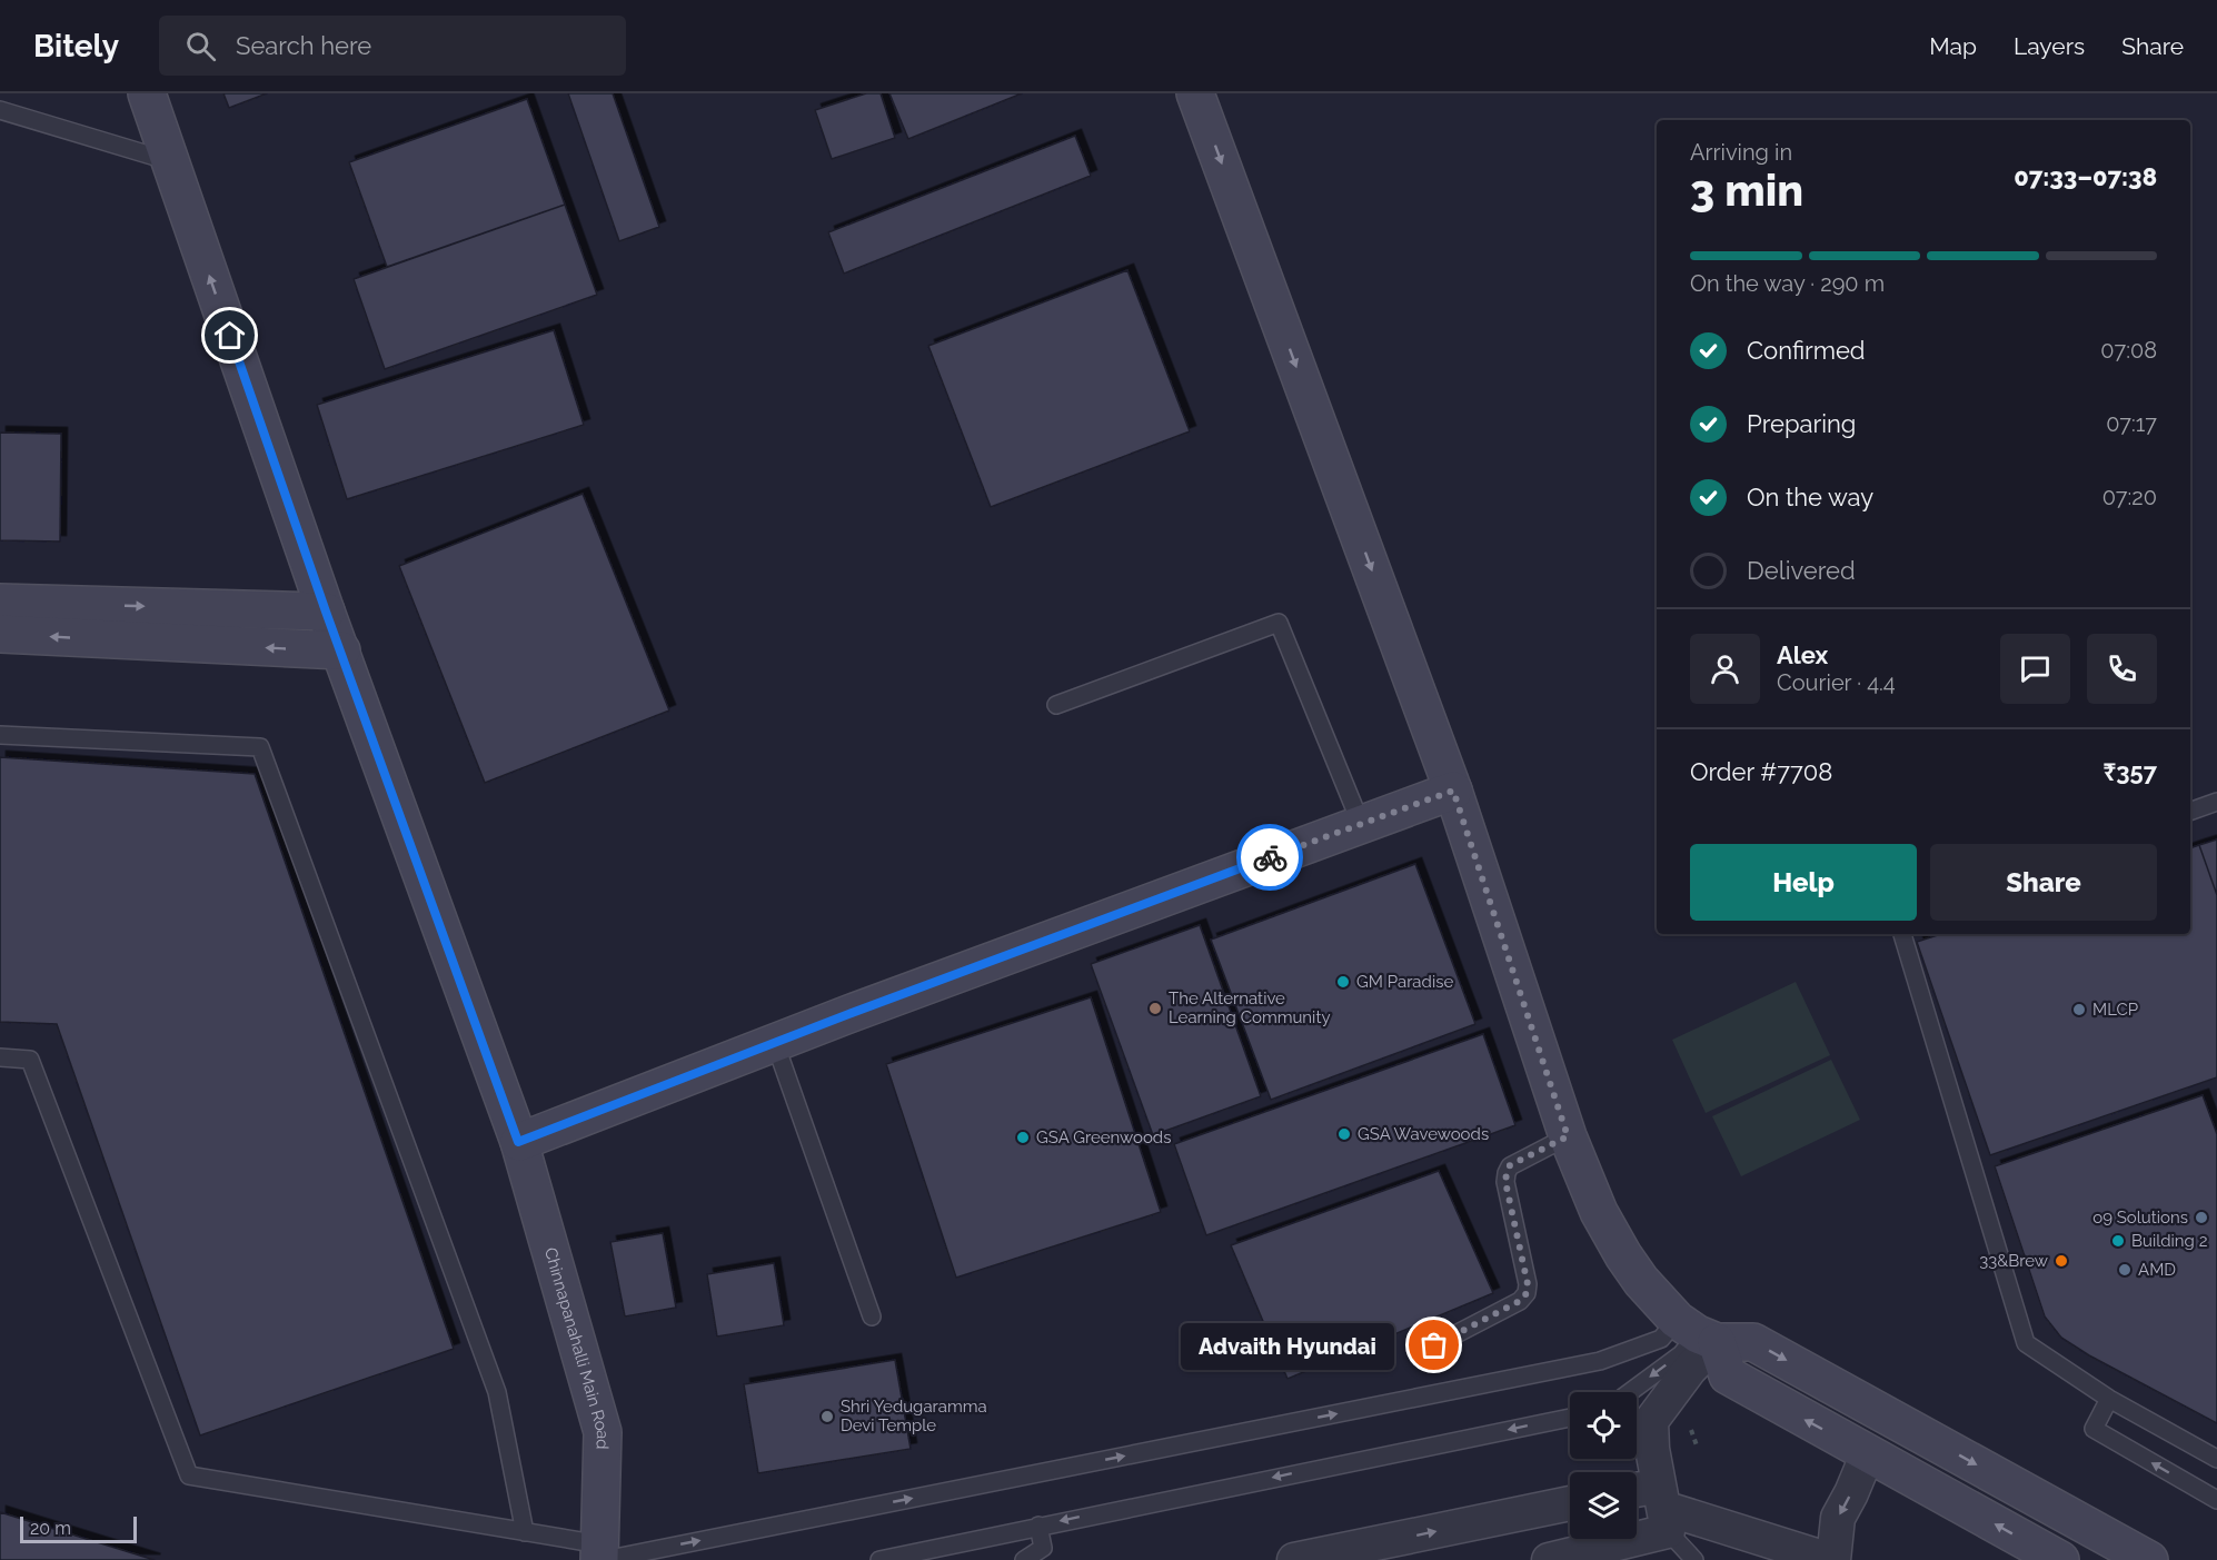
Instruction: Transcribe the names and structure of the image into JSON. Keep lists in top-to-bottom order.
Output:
{
  "streets": {
    "street": ["Chinnapanahalli Main Road"]
  },
  "places": [
    "GM Paradise",
    "The Alternative Learning Community",
    "MLCP",
    "GSA Wavewoods",
    "GSA Greenwoods",
    "o9 Solutions",
    "Building 2",
    "33&Brew",
    "AMD",
    "Advaith Hyundai",
    "Shri Yedugaramma Devi Temple"
  ],
  "scale_bar": "20 m",
  "page": {
    "header": "Bitely",
    "search": "Search here",
    "nav": ["Map", "Layers", "Share"],
    "heading": ["3 min", "Arriving in", "07:33–07:38"],
    "panel": [
      "Alex",
      "Courier · 4.4",
      "Order #7708",
      "₹357"
    ],
    "bar": "On the way · 290 m",
    "list": [
      ["Confirmed", "07:08"],
      ["Preparing", "07:17"],
      ["On the way", "07:20"],
      "Delivered"
    ],
    "buttons": ["Help", "Share"],
    "bubble": "Advaith Hyundai",
    "scale": "20 m"
  }
}
